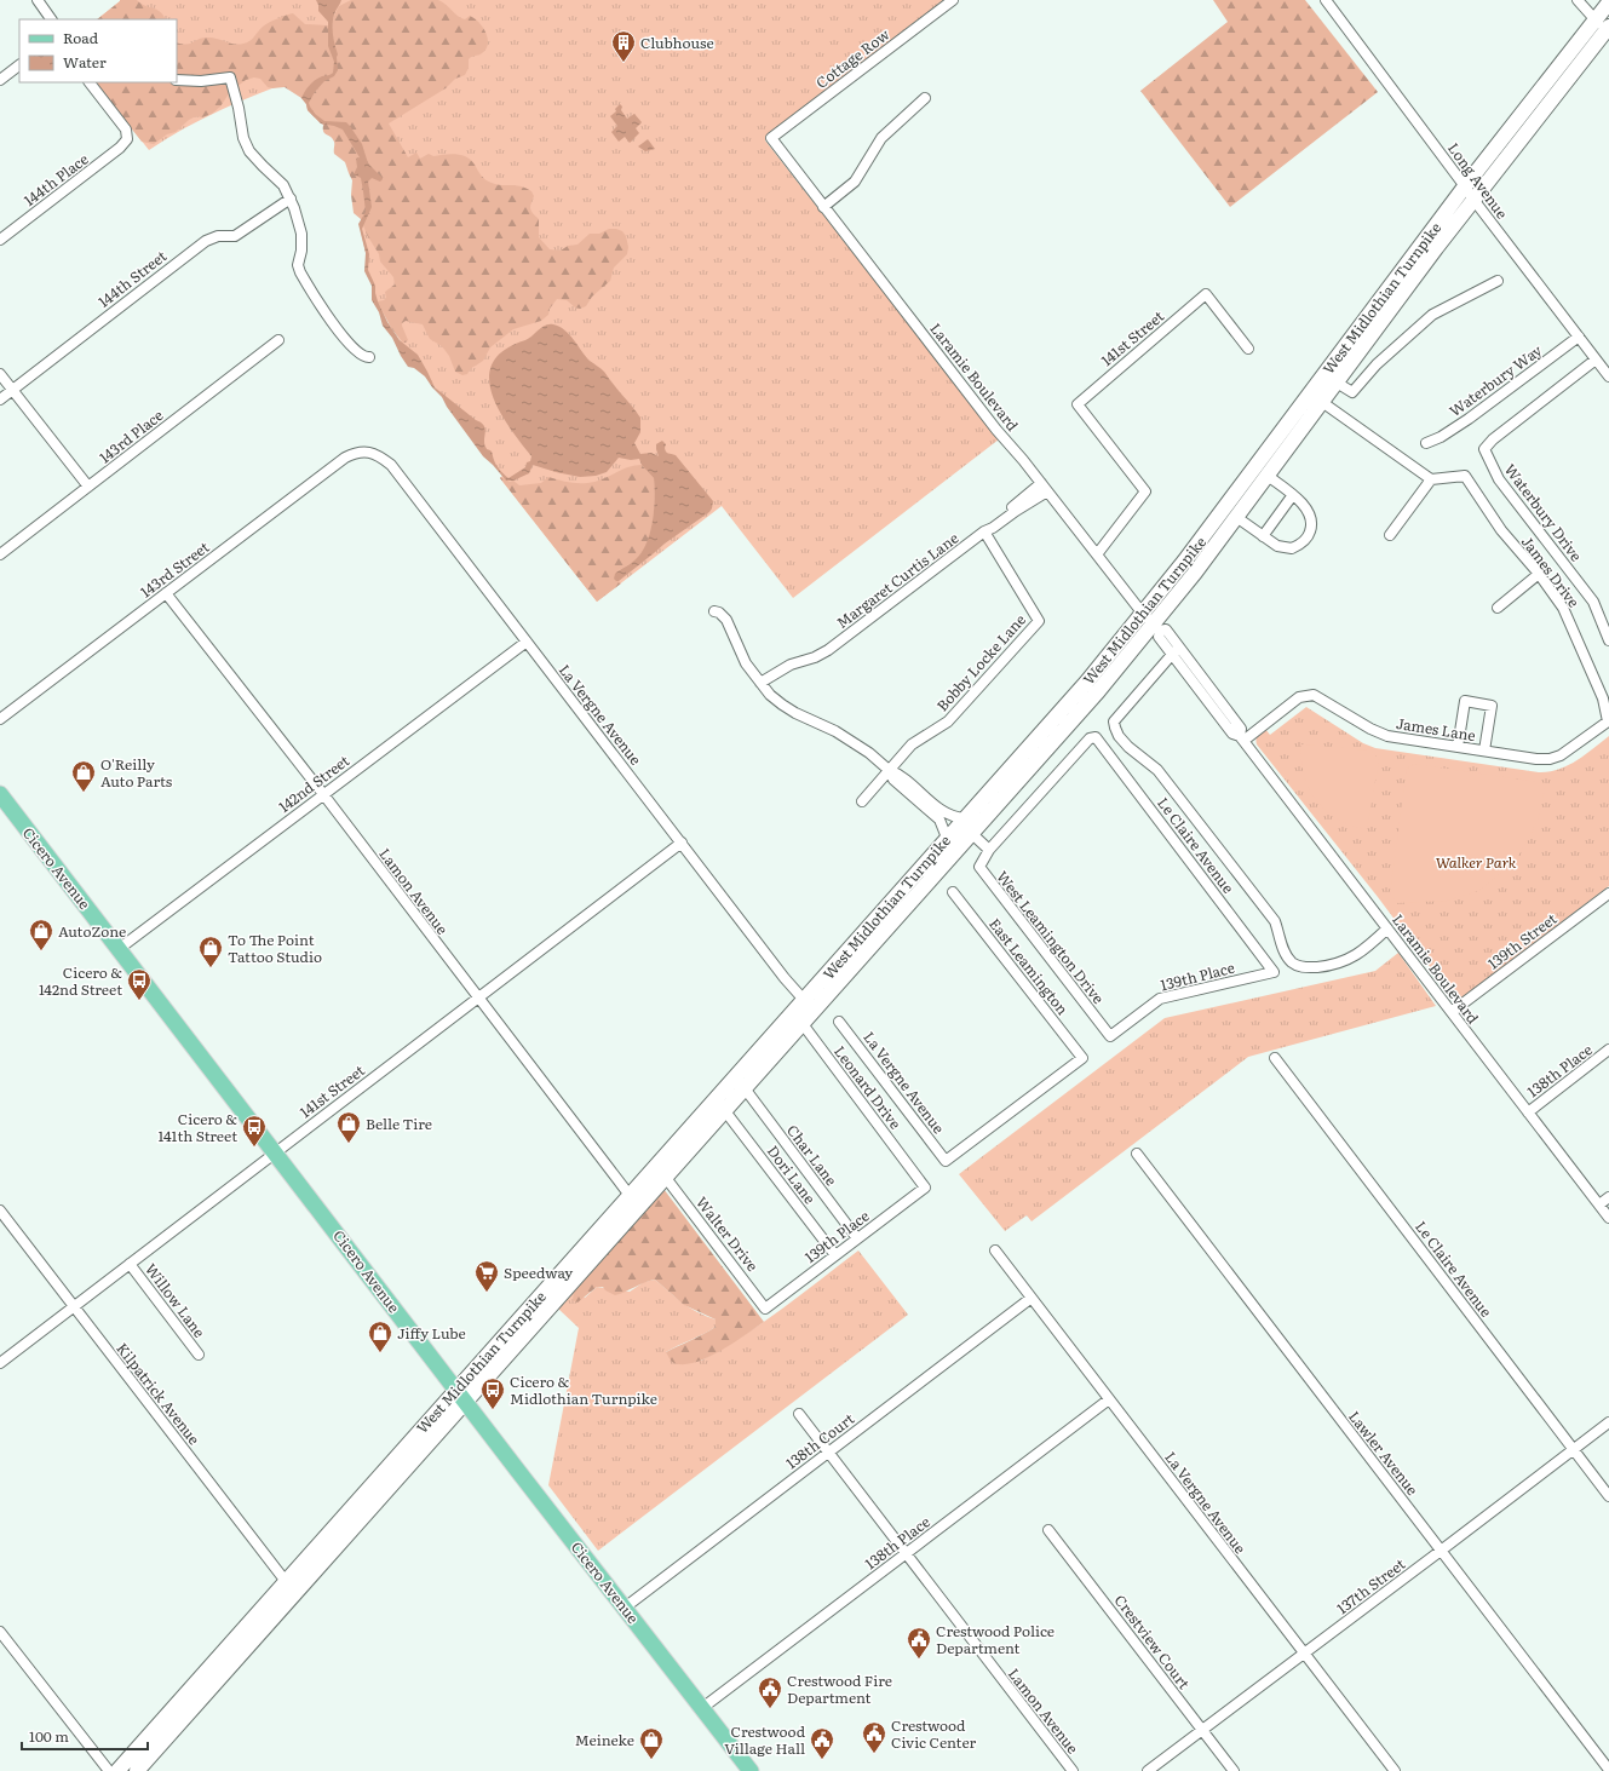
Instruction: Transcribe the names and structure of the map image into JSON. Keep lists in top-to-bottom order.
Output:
{
  "streets": {
    "main road": ["West Midlothian Turnpike", "Cicero Avenue"],
    "street": [
      "Cottage Row",
      "144th Place",
      "Long Avenue",
      "144th Street",
      "141st Street",
      "Laramie Boulevard",
      "Waterbury Way",
      "143rd Place",
      "Waterbury Drive",
      "143rd Street",
      "James Drive",
      "Margaret Curtis Lane",
      "Bobby Locke Lane",
      "La Vergne Avenue",
      "James Lane",
      "142nd Street",
      "Le Claire Avenue",
      "Lamon Avenue",
      "West Leamington Drive",
      "139th Street",
      "East Leamington",
      "139th Place",
      "138th Place",
      "Leonard Drive",
      "Char Lane",
      "Dori Lane",
      "Walter Drive",
      "Willow Lane",
      "Kilpatrick Avenue",
      "138th Court",
      "Lawler Avenue",
      "137th Street",
      "Crestview Court"
    ]
  },
  "crossings": [
    ["Cottage Row", "Laramie Boulevard"],
    ["Long Avenue", "West Midlothian Turnpike"],
    ["Long Avenue", "Waterbury Way"],
    ["Long Avenue", "Waterbury Drive"],
    ["West Midlothian Turnpike", "Laramie Boulevard"],
    ["West Midlothian Turnpike", "La Vergne Avenue"],
    ["West Midlothian Turnpike", "Cicero Avenue"],
    ["West Midlothian Turnpike", "Lamon Avenue"],
    ["West Midlothian Turnpike", "Leonard Drive"],
    ["West Midlothian Turnpike", "Char Lane"],
    ["West Midlothian Turnpike", "Dori Lane"],
    ["West Midlothian Turnpike", "Walter Drive"],
    ["West Midlothian Turnpike", "Kilpatrick Avenue"],
    ["141st Street", "Laramie Boulevard"],
    ["141st Street", "La Vergne Avenue"],
    ["141st Street", "Cicero Avenue"],
    ["141st Street", "Lamon Avenue"],
    ["141st Street", "Willow Lane"],
    ["141st Street", "Kilpatrick Avenue"],
    ["Laramie Boulevard", "Margaret Curtis Lane"],
    ["Laramie Boulevard", "James Lane"],
    ["Laramie Boulevard", "139th Street"],
    ["Laramie Boulevard", "138th Place"],
    ["143rd Street", "La Vergne Avenue"],
    ["143rd Street", "Lamon Avenue"],
    ["James Drive", "James Lane"],
    ["Margaret Curtis Lane", "Bobby Locke Lane"],
    ["La Vergne Avenue", "142nd Street"],
    ["La Vergne Avenue", "East Leamington"],
    ["La Vergne Avenue", "138th Place"],
    ["La Vergne Avenue", "138th Court"],
    ["La Vergne Avenue", "137th Street"],
    ["142nd Street", "Cicero Avenue"],
    ["142nd Street", "Lamon Avenue"],
    ["Le Claire Avenue", "West Leamington Drive"],
    ["Le Claire Avenue", "139th Place"],
    ["Le Claire Avenue", "137th Street"],
    ["Cicero Avenue", "138th Place"],
    ["Cicero Avenue", "138th Court"],
    ["Lamon Avenue", "138th Place"],
    ["Lamon Avenue", "138th Court"],
    ["West Leamington Drive", "139th Place"],
    ["139th Place", "Leonard Drive"],
    ["139th Place", "Char Lane"],
    ["139th Place", "Dori Lane"],
    ["139th Place", "Walter Drive"],
    ["Lawler Avenue", "137th Street"],
    ["137th Street", "Crestview Court"]
  ],
  "parks": ["Walker Park"],
  "places": {
    "building": ["Clubhouse"],
    "shop": [
      "O'Reilly Auto Parts",
      "AutoZone",
      "To The Point Tattoo Studio",
      "Belle Tire",
      "Jiffy Lube",
      "Meineke"
    ],
    "bus stop": ["Cicero & 142nd Street", "Cicero & 141th Street", "Cicero & Midlothian Turnpike"],
    "supermarket": ["Speedway"],
    "public building": [
      "Crestwood Police Department",
      "Crestwood Fire Department",
      "Crestwood Civic Center",
      "Crestwood Village Hall"
    ]
  },
  "legend": ["Road", "Water"],
  "scale_bar": "100 m"
}
